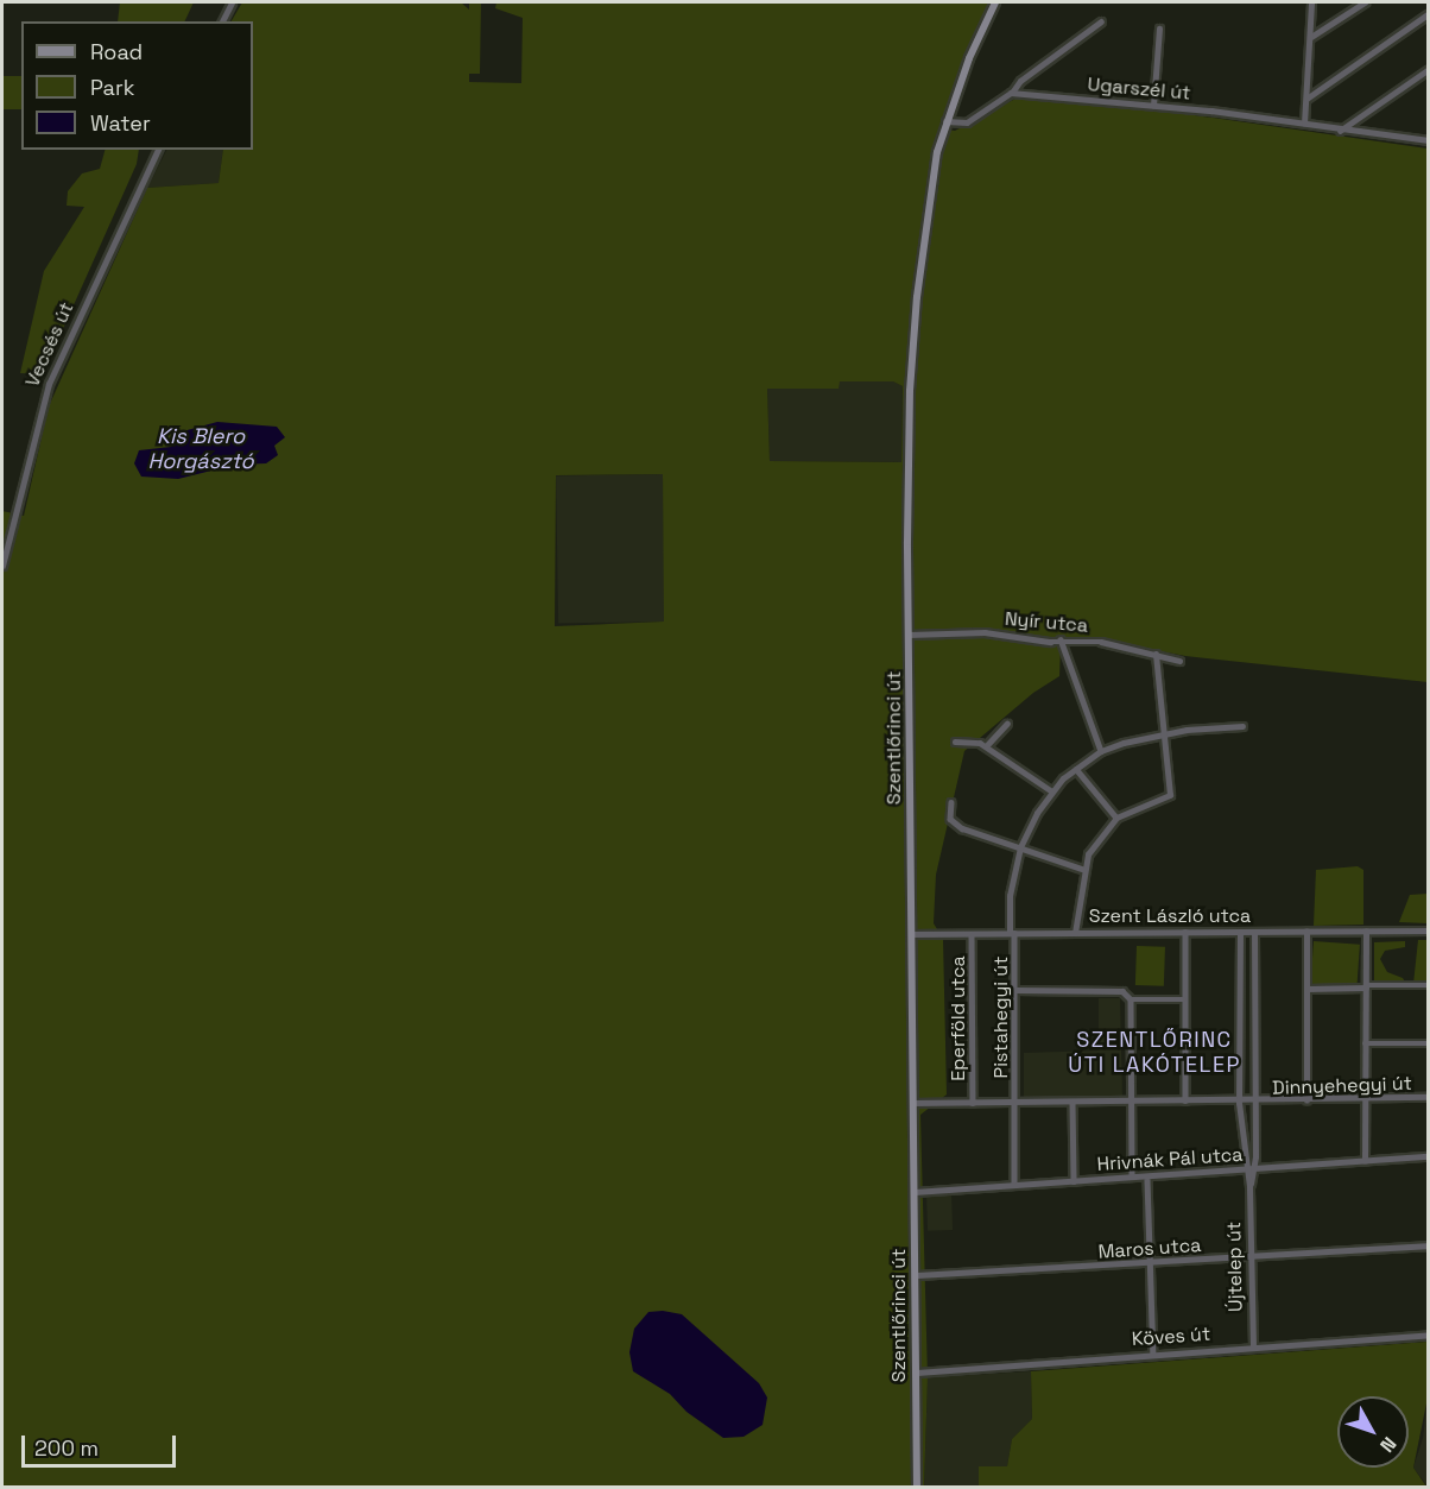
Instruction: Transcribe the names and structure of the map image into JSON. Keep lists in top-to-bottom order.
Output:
{
  "streets": {
    "main road": ["Szentlőrinci út"],
    "street": [
      "Ugarszél út",
      "Vecsés út",
      "Nyír utca",
      "Szent László utca",
      "Pistahegyi út",
      "Eperföld utca",
      "Dinnyehegyi út",
      "Hrivnák Pál utca",
      "Maros utca",
      "Újtelep út",
      "Köves út"
    ]
  },
  "crossings": [
    ["Nyír utca", "Szentlőrinci út"],
    ["Szentlőrinci út", "Szent László utca"],
    ["Szentlőrinci út", "Dinnyehegyi út"],
    ["Szentlőrinci út", "Hrivnák Pál utca"],
    ["Szentlőrinci út", "Maros utca"],
    ["Szentlőrinci út", "Köves út"],
    ["Szent László utca", "Pistahegyi út"],
    ["Szent László utca", "Eperföld utca"],
    ["Szent László utca", "Újtelep út"],
    ["Pistahegyi út", "Dinnyehegyi út"],
    ["Pistahegyi út", "Hrivnák Pál utca"],
    ["Eperföld utca", "Dinnyehegyi út"],
    ["Dinnyehegyi út", "Újtelep út"],
    ["Hrivnák Pál utca", "Újtelep út"],
    ["Maros utca", "Újtelep út"],
    ["Újtelep út", "Köves út"]
  ],
  "districts": ["SZENTLŐRINC ÚTI LAKÓTELEP"],
  "water": ["Kis Blero Horgásztó"],
  "legend": ["Road", "Park", "Water"],
  "scale_bar": "200 m",
  "north": "bottom right"
}
